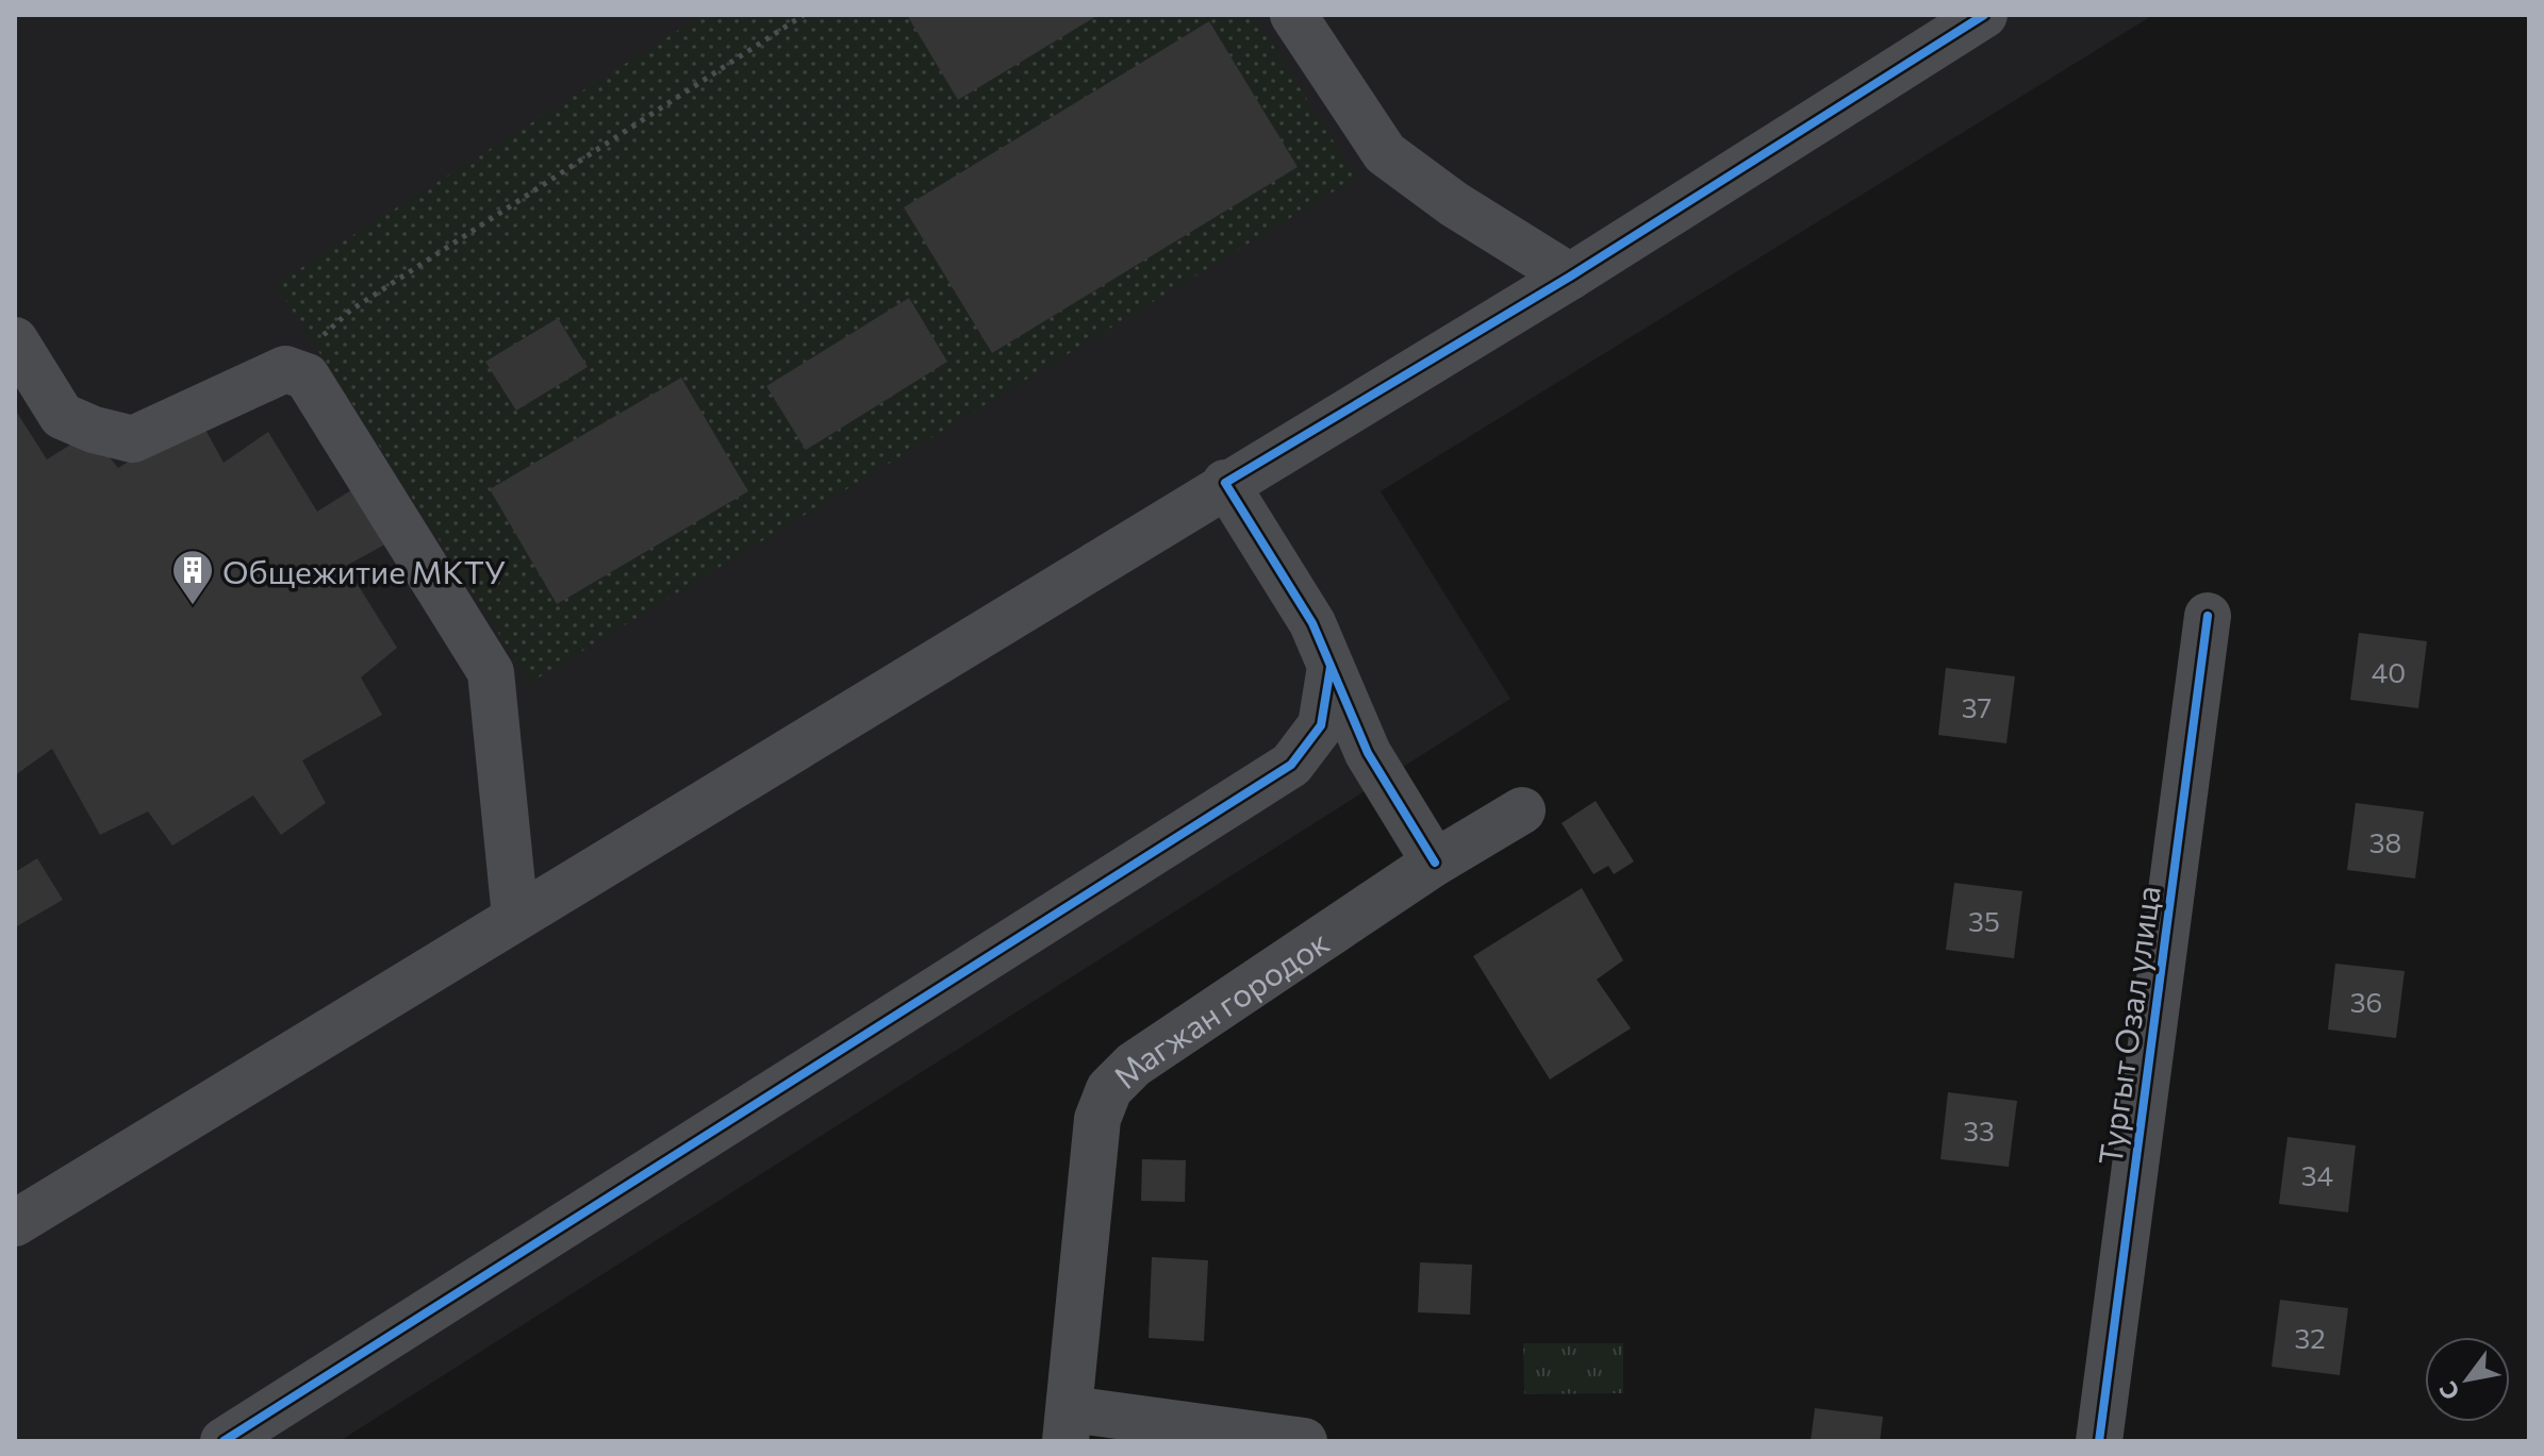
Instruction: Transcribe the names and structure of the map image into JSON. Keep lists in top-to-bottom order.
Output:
{
  "streets": {
    "street": ["Магжан городок", "Тургыт Озал улица"]
  },
  "places": {
    "building": ["Общежитие МКТУ"]
  },
  "house_numbers": [
    "40",
    "37",
    "38",
    "35",
    "36",
    "33",
    "34",
    "32"
  ],
  "north": "bottom left"
}
